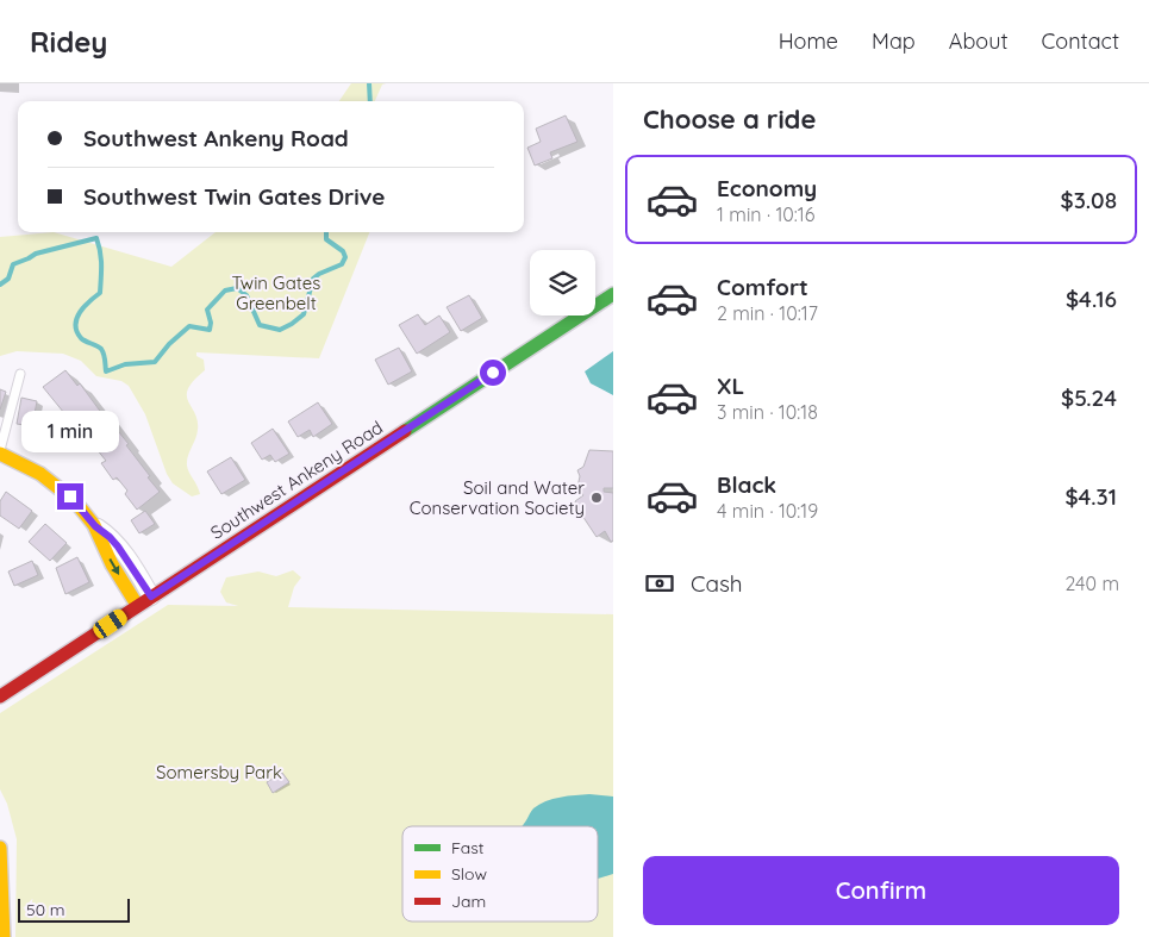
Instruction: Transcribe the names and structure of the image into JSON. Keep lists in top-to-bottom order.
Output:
{
  "streets": {
    "street": ["Southwest Ankeny Road"]
  },
  "parks": ["Twin Gates Greenbelt", "Somersby Park"],
  "places": ["Soil and Water Conservation Society"],
  "legend": ["Fast", "Slow", "Jam"],
  "scale_bar": "50 m",
  "page": {
    "header": "Ridey",
    "nav": [
      "Home",
      "Map",
      "About",
      "Contact"
    ],
    "heading": "Choose a ride",
    "banner": ["Southwest Ankeny Road", "Southwest Twin Gates Drive"],
    "list": [
      {
        "name": "Economy",
        "note": "1 min · 10:16",
        "value": "$3.08"
      },
      {
        "name": "Comfort",
        "note": "2 min · 10:17",
        "value": "$4.16"
      },
      {
        "name": "XL",
        "note": "3 min · 10:18",
        "value": "$5.24"
      },
      {
        "name": "Black",
        "note": "4 min · 10:19",
        "value": "$4.31"
      }
    ],
    "bubble": "1 min",
    "pay": ["Cash", "240 m"],
    "buttons": "Confirm",
    "scale": "50 m"
  }
}
